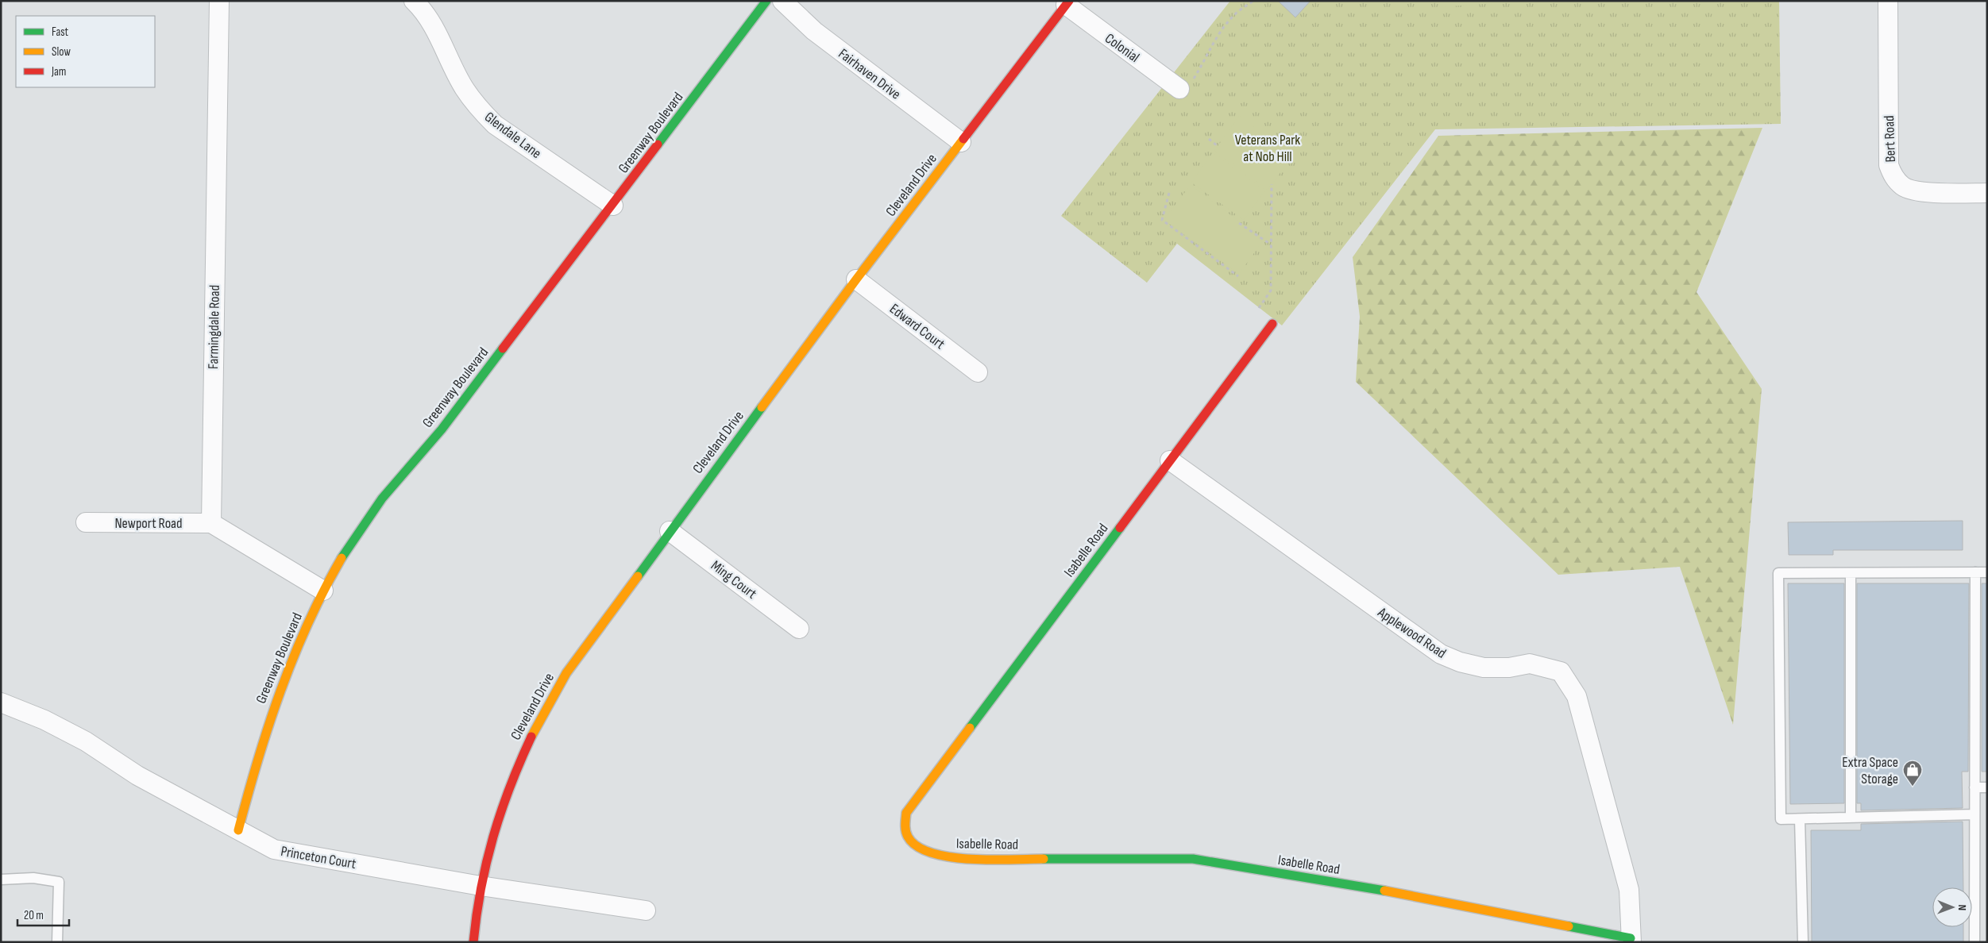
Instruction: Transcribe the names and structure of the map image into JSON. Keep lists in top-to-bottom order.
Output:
{
  "streets": {
    "street": [
      "Colonial",
      "Fairhaven Drive",
      "Greenway Boulevard",
      "Glendale Lane",
      "Bert Road",
      "Cleveland Drive",
      "Edward Court",
      "Farmingdale Road",
      "Newport Road",
      "Isabelle Road",
      "Ming Court",
      "Applewood Road",
      "Princeton Court"
    ]
  },
  "crossings": [
    ["Colonial", "Cleveland Drive"],
    ["Fairhaven Drive", "Cleveland Drive"],
    ["Greenway Boulevard", "Glendale Lane"],
    ["Greenway Boulevard", "Princeton Court"],
    ["Cleveland Drive", "Edward Court"],
    ["Cleveland Drive", "Ming Court"],
    ["Cleveland Drive", "Princeton Court"],
    ["Farmingdale Road", "Newport Road"],
    ["Isabelle Road", "Applewood Road"]
  ],
  "parks": ["Veterans Park at Nob Hill"],
  "places": {
    "shop": ["Extra Space Storage"]
  },
  "legend": ["Fast", "Slow", "Jam"],
  "scale_bar": "20 m",
  "north": "right"
}
